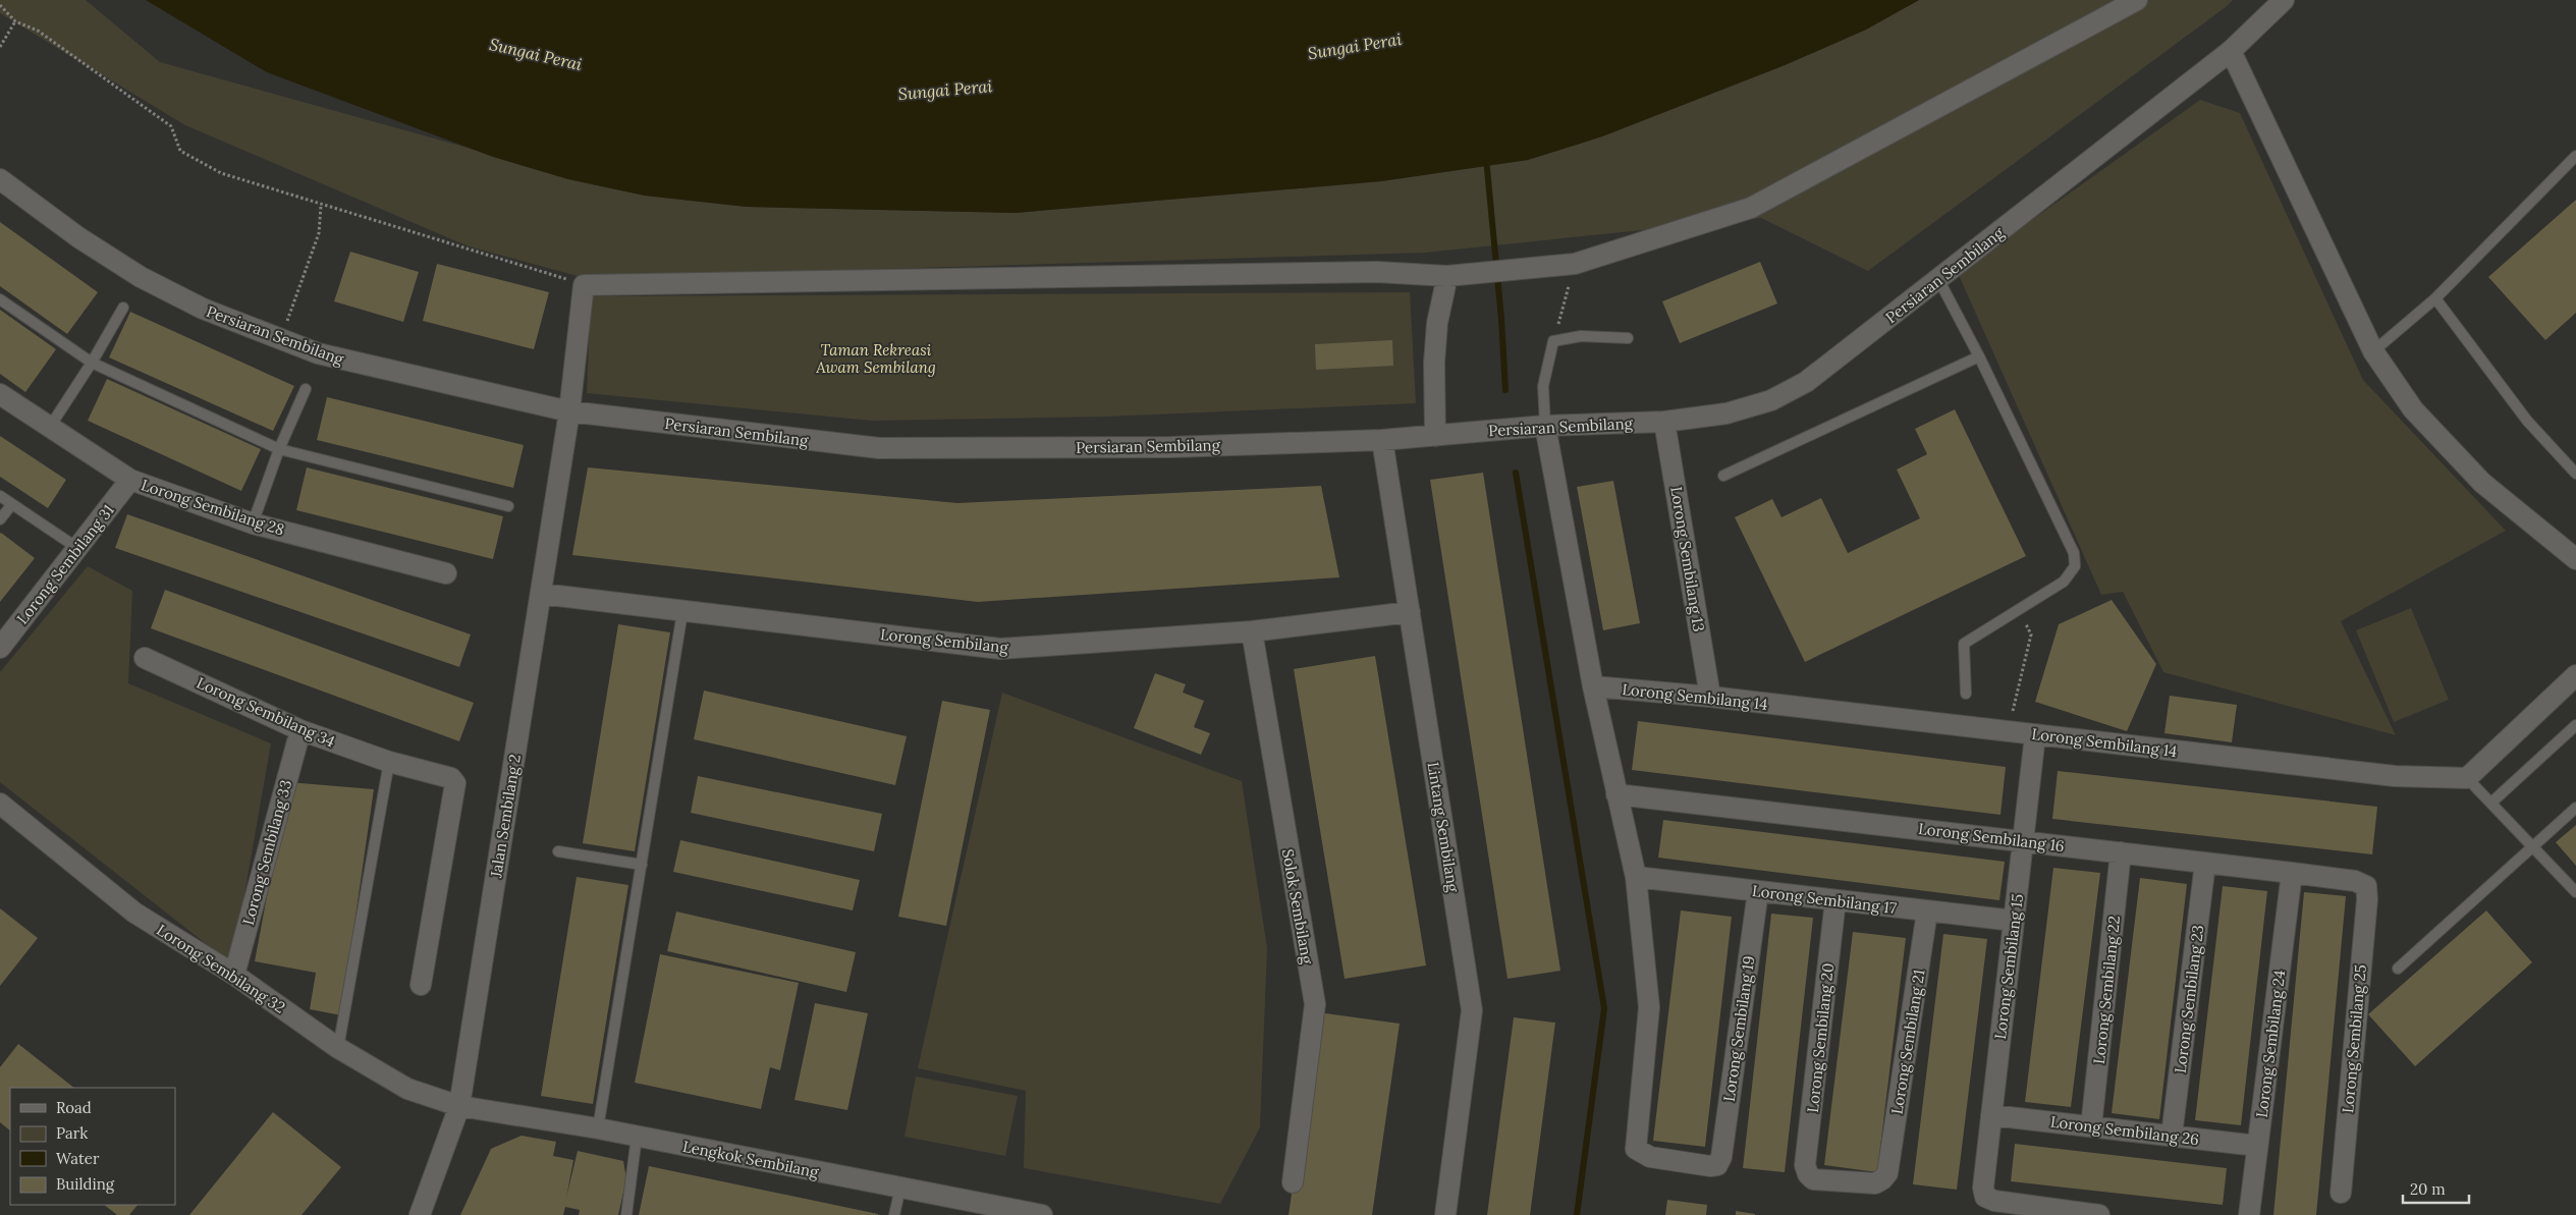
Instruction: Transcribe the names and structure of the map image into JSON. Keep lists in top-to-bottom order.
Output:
{
  "streets": {
    "street": [
      "Persiaran Sembilang",
      "Lorong Sembilang 28",
      "Lorong Sembilang 13",
      "Lorong Sembilang 31",
      "Lorong Sembilang",
      "Lorong Sembilang 14",
      "Lorong Sembilang 34",
      "Jalan Sembilang 2",
      "Lintang Sembilang",
      "Lorong Sembilang 16",
      "Lorong Sembilang 33",
      "Lorong Sembilang 17",
      "Solok Sembilang",
      "Lorong Sembilang 15",
      "Lorong Sembilang 32",
      "Lorong Sembilang 22",
      "Lorong Sembilang 23",
      "Lorong Sembilang 19",
      "Lorong Sembilang 20",
      "Lorong Sembilang 25",
      "Lorong Sembilang 21",
      "Lorong Sembilang 24",
      "Lorong Sembilang 26",
      "Lengkok Sembilang"
    ]
  },
  "crossings": [
    ["Persiaran Sembilang", "Lorong Sembilang 13"],
    ["Persiaran Sembilang", "Jalan Sembilang 2"],
    ["Persiaran Sembilang", "Lintang Sembilang"],
    ["Lorong Sembilang 28", "Lorong Sembilang 31"],
    ["Lorong Sembilang 13", "Lorong Sembilang 14"],
    ["Lorong Sembilang", "Jalan Sembilang 2"],
    ["Lorong Sembilang", "Lintang Sembilang"],
    ["Lorong Sembilang", "Solok Sembilang"],
    ["Lorong Sembilang 14", "Lorong Sembilang 15"],
    ["Lorong Sembilang 34", "Lorong Sembilang 33"],
    ["Jalan Sembilang 2", "Lorong Sembilang 32"],
    ["Jalan Sembilang 2", "Lengkok Sembilang"],
    ["Lorong Sembilang 16", "Lorong Sembilang 15"],
    ["Lorong Sembilang 16", "Lorong Sembilang 22"],
    ["Lorong Sembilang 16", "Lorong Sembilang 23"],
    ["Lorong Sembilang 16", "Lorong Sembilang 25"],
    ["Lorong Sembilang 16", "Lorong Sembilang 24"],
    ["Lorong Sembilang 33", "Lorong Sembilang 32"],
    ["Lorong Sembilang 17", "Lorong Sembilang 15"],
    ["Lorong Sembilang 17", "Lorong Sembilang 19"],
    ["Lorong Sembilang 17", "Lorong Sembilang 20"],
    ["Lorong Sembilang 17", "Lorong Sembilang 21"],
    ["Lorong Sembilang 15", "Lorong Sembilang 26"],
    ["Lorong Sembilang 32", "Lengkok Sembilang"],
    ["Lorong Sembilang 22", "Lorong Sembilang 26"],
    ["Lorong Sembilang 23", "Lorong Sembilang 26"],
    ["Lorong Sembilang 20", "Lorong Sembilang 21"],
    ["Lorong Sembilang 24", "Lorong Sembilang 26"]
  ],
  "water": ["Sungai Perai"],
  "parks": ["Taman Rekreasi Awam Sembilang"],
  "legend": [
    "Road",
    "Park",
    "Water",
    "Building"
  ],
  "scale_bar": "20 m"
}
